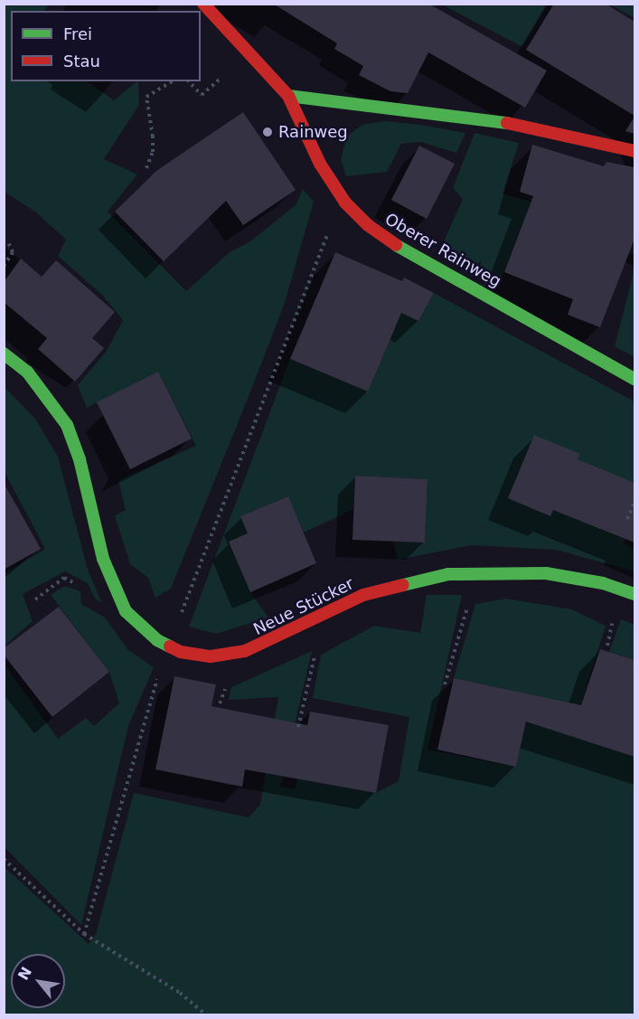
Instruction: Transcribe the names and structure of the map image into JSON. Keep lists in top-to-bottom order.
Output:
{
  "streets": {
    "street": ["Oberer Rainweg", "Neue Stücker"]
  },
  "places": ["Rainweg"],
  "legend": ["Frei", "Stau"],
  "north": "top left"
}
